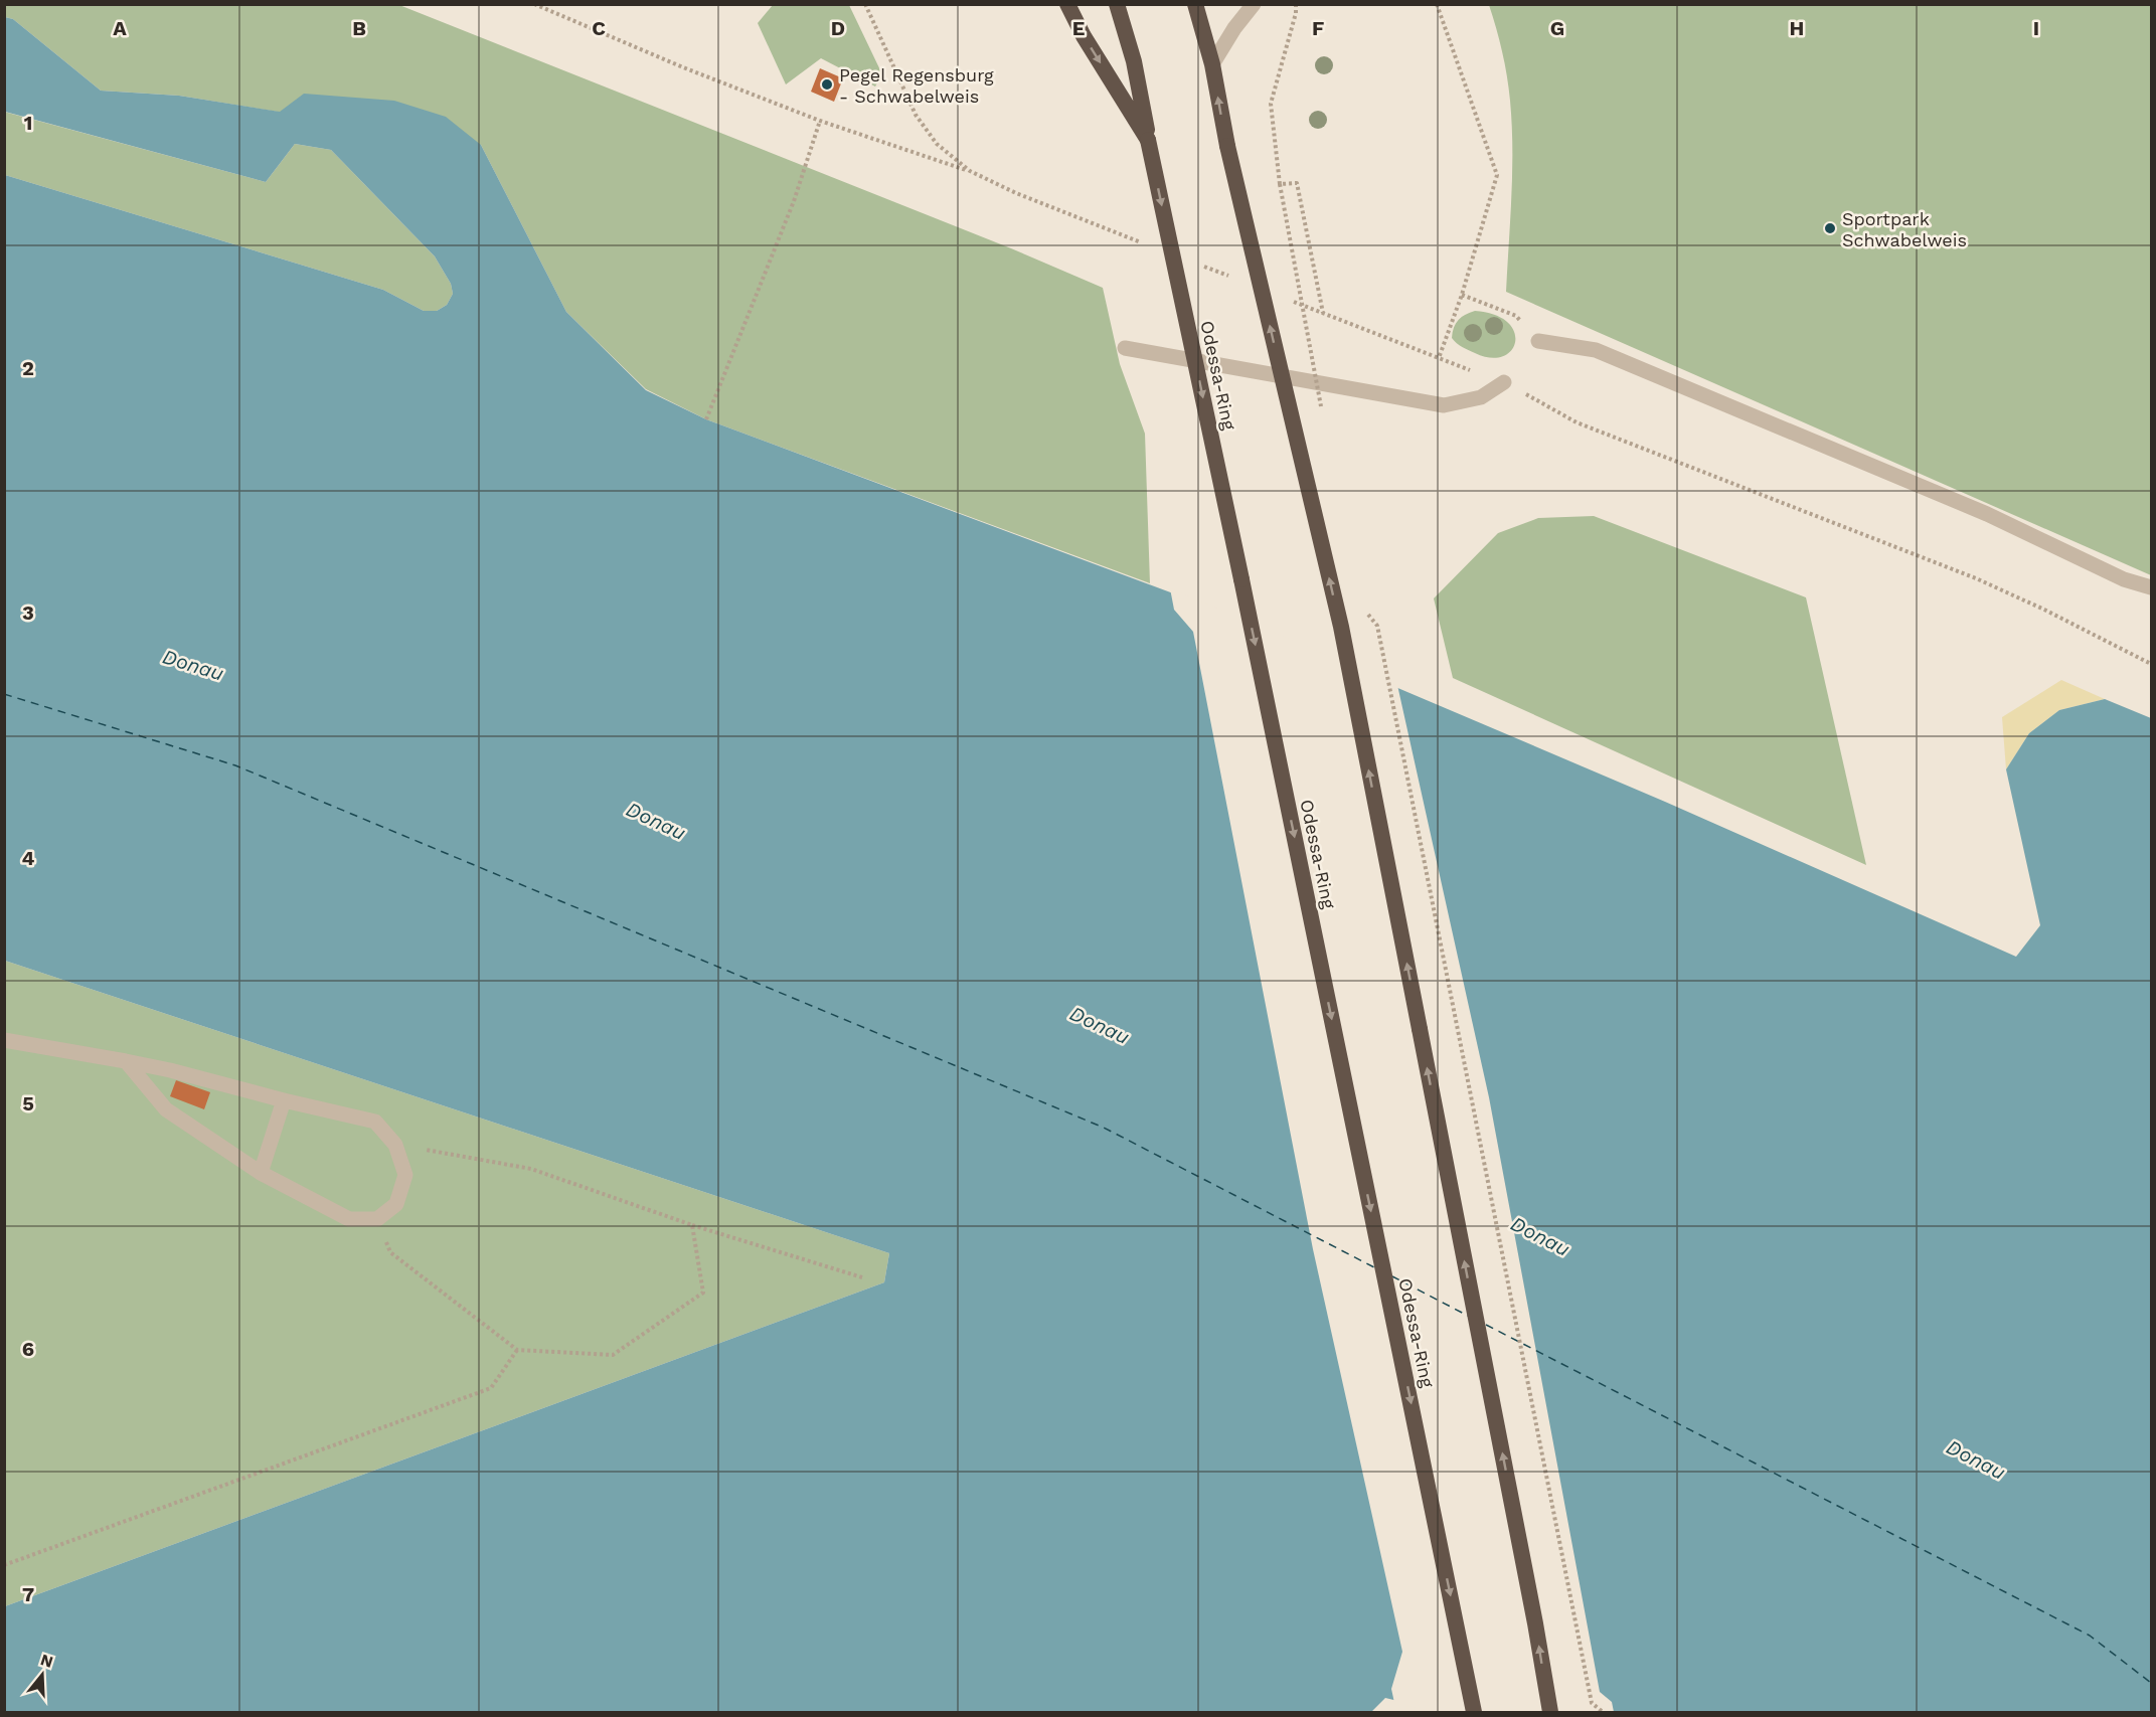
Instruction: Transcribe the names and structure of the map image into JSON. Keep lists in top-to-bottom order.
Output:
{
  "streets": {
    "highway": ["Odessa-Ring"]
  },
  "water": ["Donau"],
  "places": ["Pegel Regensburg - Schwabelweis", "Sportpark Schwabelweis"],
  "north": "top",
  "grid": {
    "columns": [
      "A",
      "B",
      "C",
      "D",
      "E",
      "F",
      "G",
      "H",
      "I"
    ],
    "rows": [
      "1",
      "2",
      "3",
      "4",
      "5",
      "6",
      "7"
    ]
  }
}
